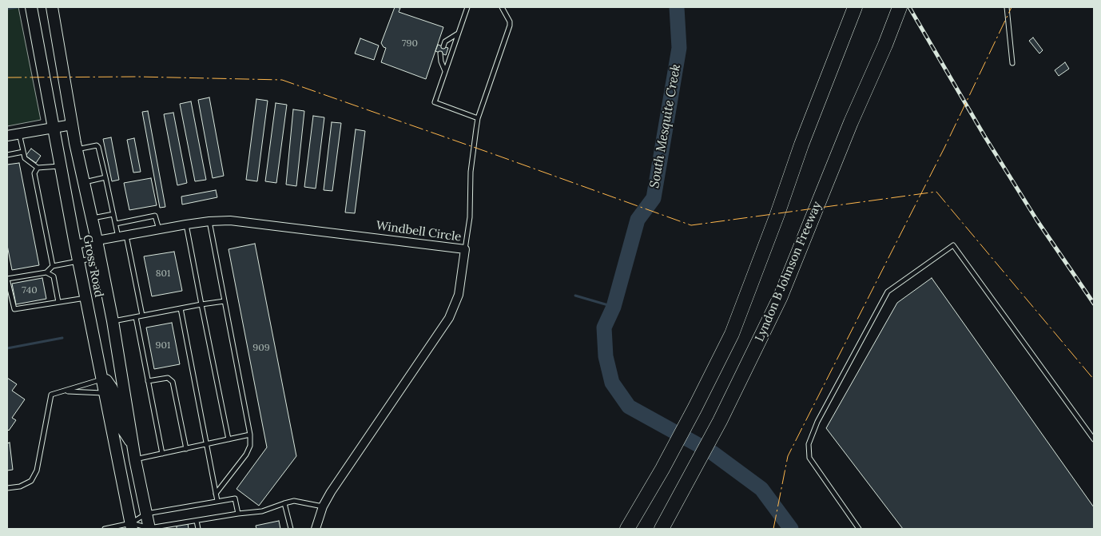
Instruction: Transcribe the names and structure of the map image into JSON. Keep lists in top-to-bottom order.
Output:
{
  "streets": {
    "highway": ["Lyndon B Johnson Freeway"],
    "main road": ["Gross Road"],
    "street": ["Windbell Circle"]
  },
  "crossings": [
    ["Windbell Circle", "Gross Road"]
  ],
  "water": ["South Mesquite Creek"],
  "house_numbers": [
    "790",
    "801",
    "740",
    "901",
    "909"
  ]
}
